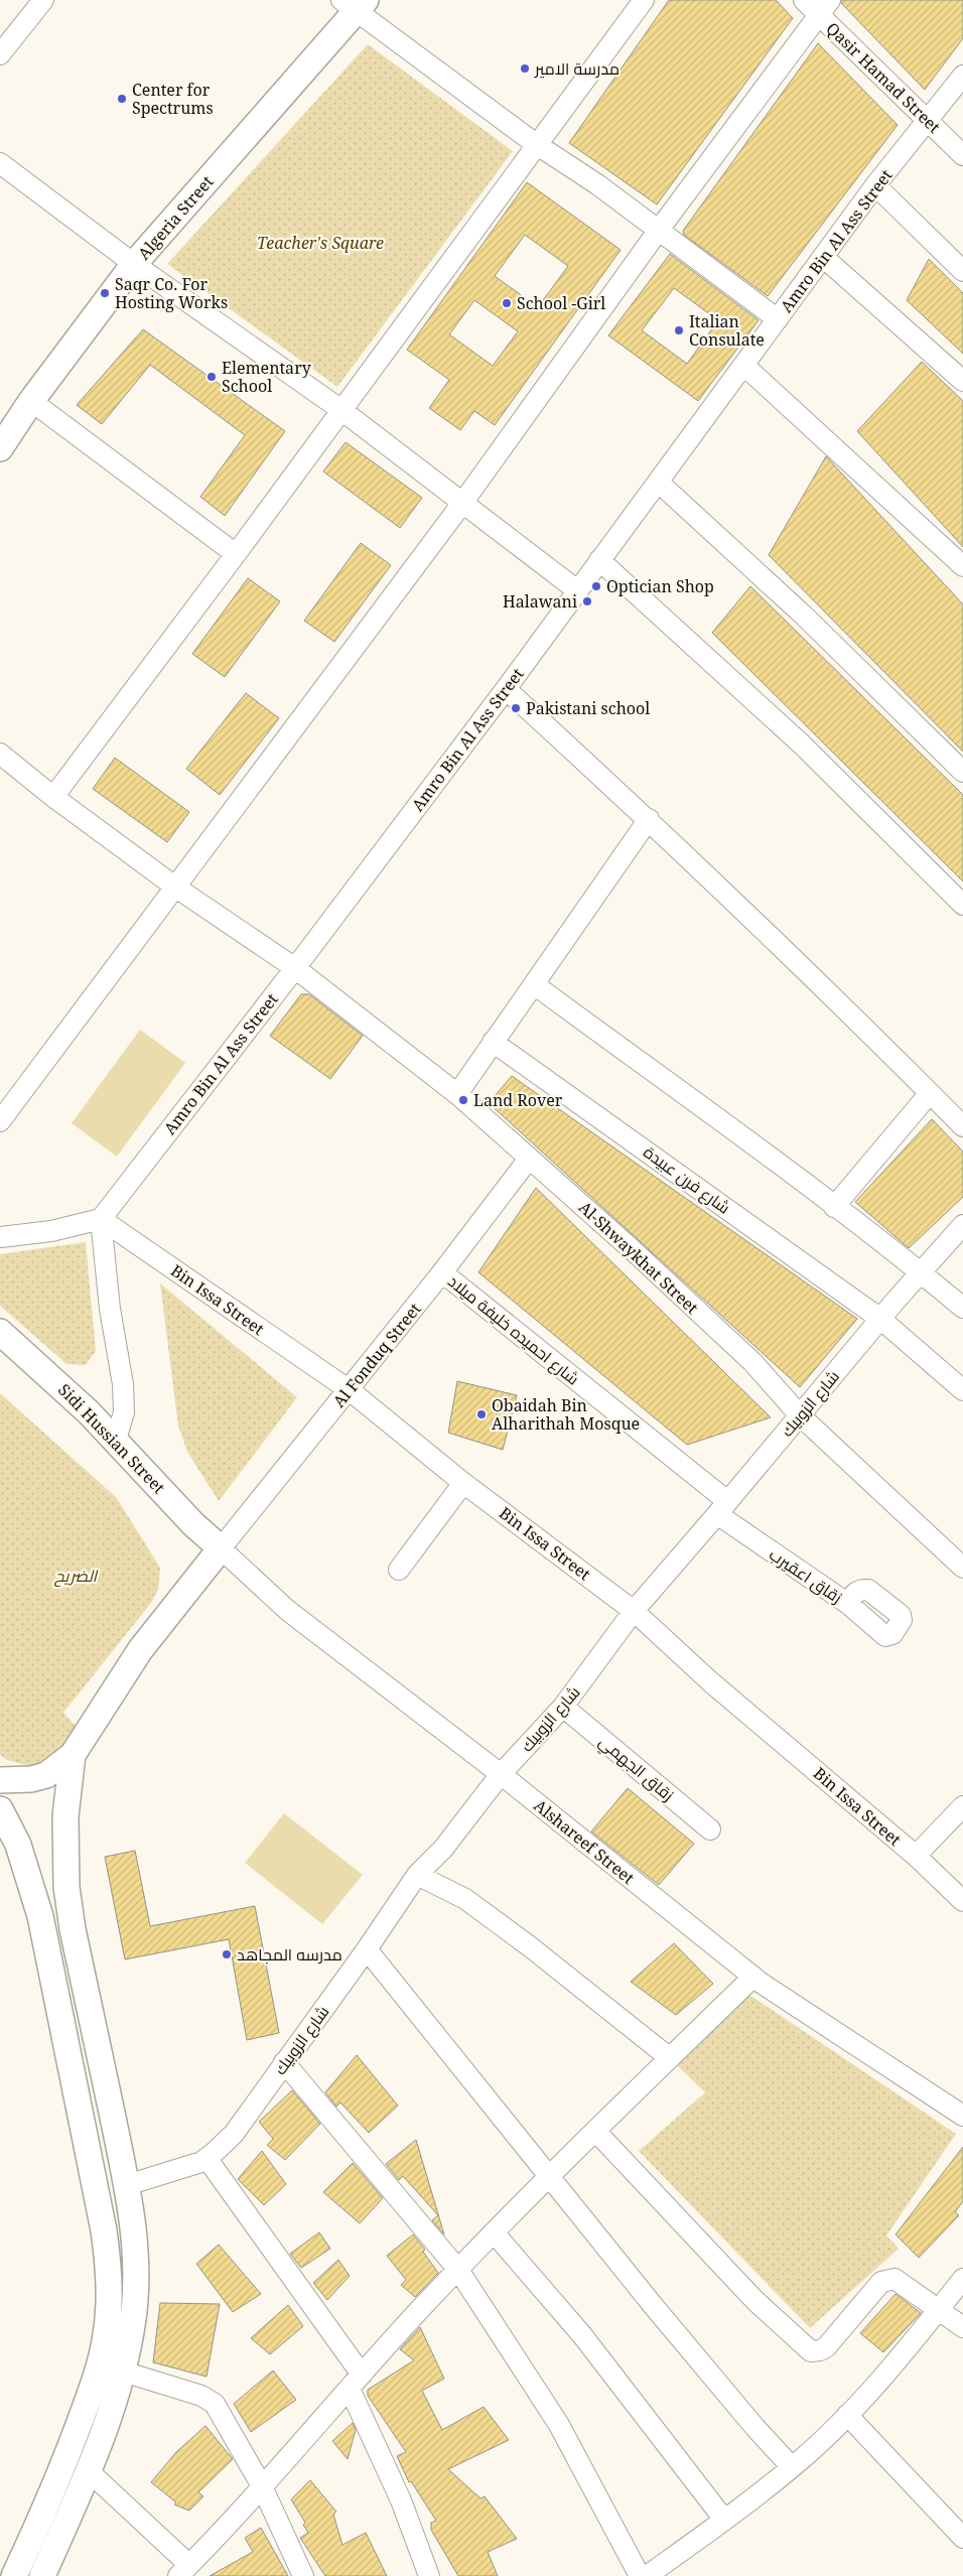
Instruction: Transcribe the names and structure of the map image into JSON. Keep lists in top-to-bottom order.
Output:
{
  "streets": {
    "main road": ["Algeria Street", "Sidi Hussian Street"],
    "street": [
      "Qasir Hamad Street",
      "Amro Bin Al Ass Street",
      "شارع فرن عبيدة",
      "Al-Shwaykhat Street",
      "Bin Issa Street",
      "شارع احميده خليفة ميلاد",
      "Al Fonduq Street",
      "شارع الزوبيك",
      "زقاق اعقيرب",
      "زقاق الجهمي",
      "Alshareef Street"
    ]
  },
  "crossings": [
    ["Qasir Hamad Street", "Amro Bin Al Ass Street"],
    ["Amro Bin Al Ass Street", "Al-Shwaykhat Street"],
    ["Amro Bin Al Ass Street", "Bin Issa Street"],
    ["شارع فرن عبيدة", "شارع الزوبيك"],
    ["Al-Shwaykhat Street", "Al Fonduq Street"],
    ["Al-Shwaykhat Street", "شارع الزوبيك"],
    ["Bin Issa Street", "Al Fonduq Street"],
    ["Bin Issa Street", "شارع الزوبيك"],
    ["شارع احميده خليفة ميلاد", "Al Fonduq Street"],
    ["شارع احميده خليفة ميلاد", "شارع الزوبيك"],
    ["شارع احميده خليفة ميلاد", "زقاق اعقيرب"],
    ["Al Fonduq Street", "Sidi Hussian Street"],
    ["Al Fonduq Street", "Alshareef Street"],
    ["شارع الزوبيك", "زقاق اعقيرب"],
    ["شارع الزوبيك", "زقاق الجهمي"],
    ["شارع الزوبيك", "Alshareef Street"],
    ["Sidi Hussian Street", "Alshareef Street"]
  ],
  "parks": ["Teacher's Square", "الضريح"],
  "places": [
    "مدرسة الامير",
    "Center for Spectrums",
    "Saqr Co. For Hosting Works",
    "School -Girl",
    "Italian Consulate",
    "Elementary School",
    "Optician Shop",
    "Halawani",
    "Pakistani school",
    "Land Rover",
    "Obaidah Bin Alharithah Mosque",
    "مدرسه المجاهد"
  ]
}
